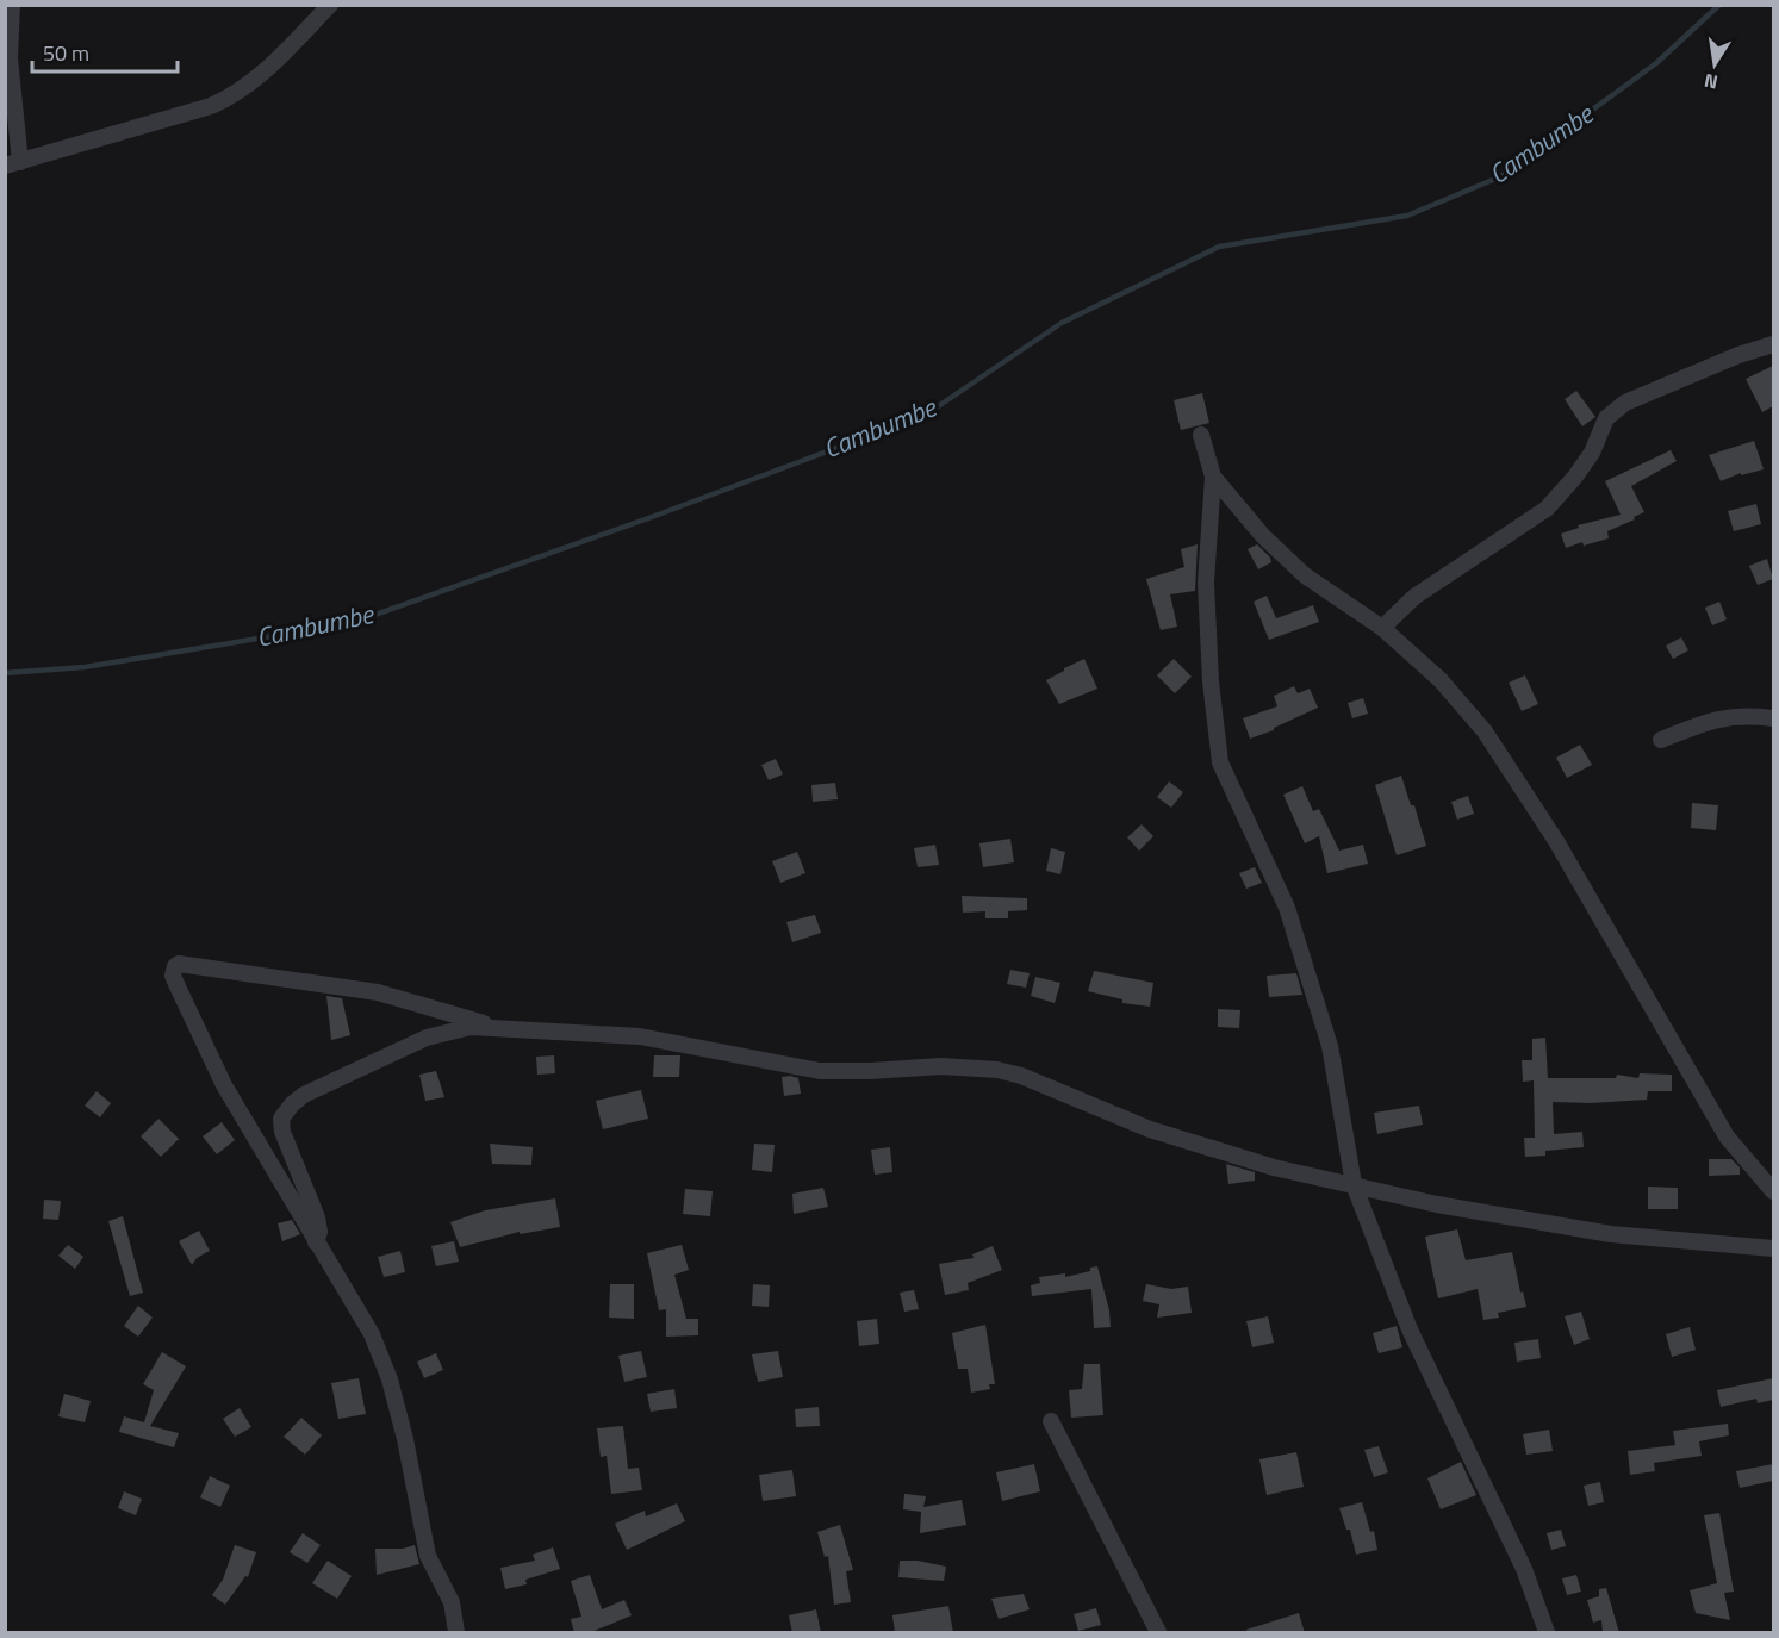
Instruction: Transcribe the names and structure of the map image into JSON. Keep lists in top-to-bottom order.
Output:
{
  "water": ["Cambumbe"],
  "scale_bar": "50 m",
  "north": "bottom"
}
